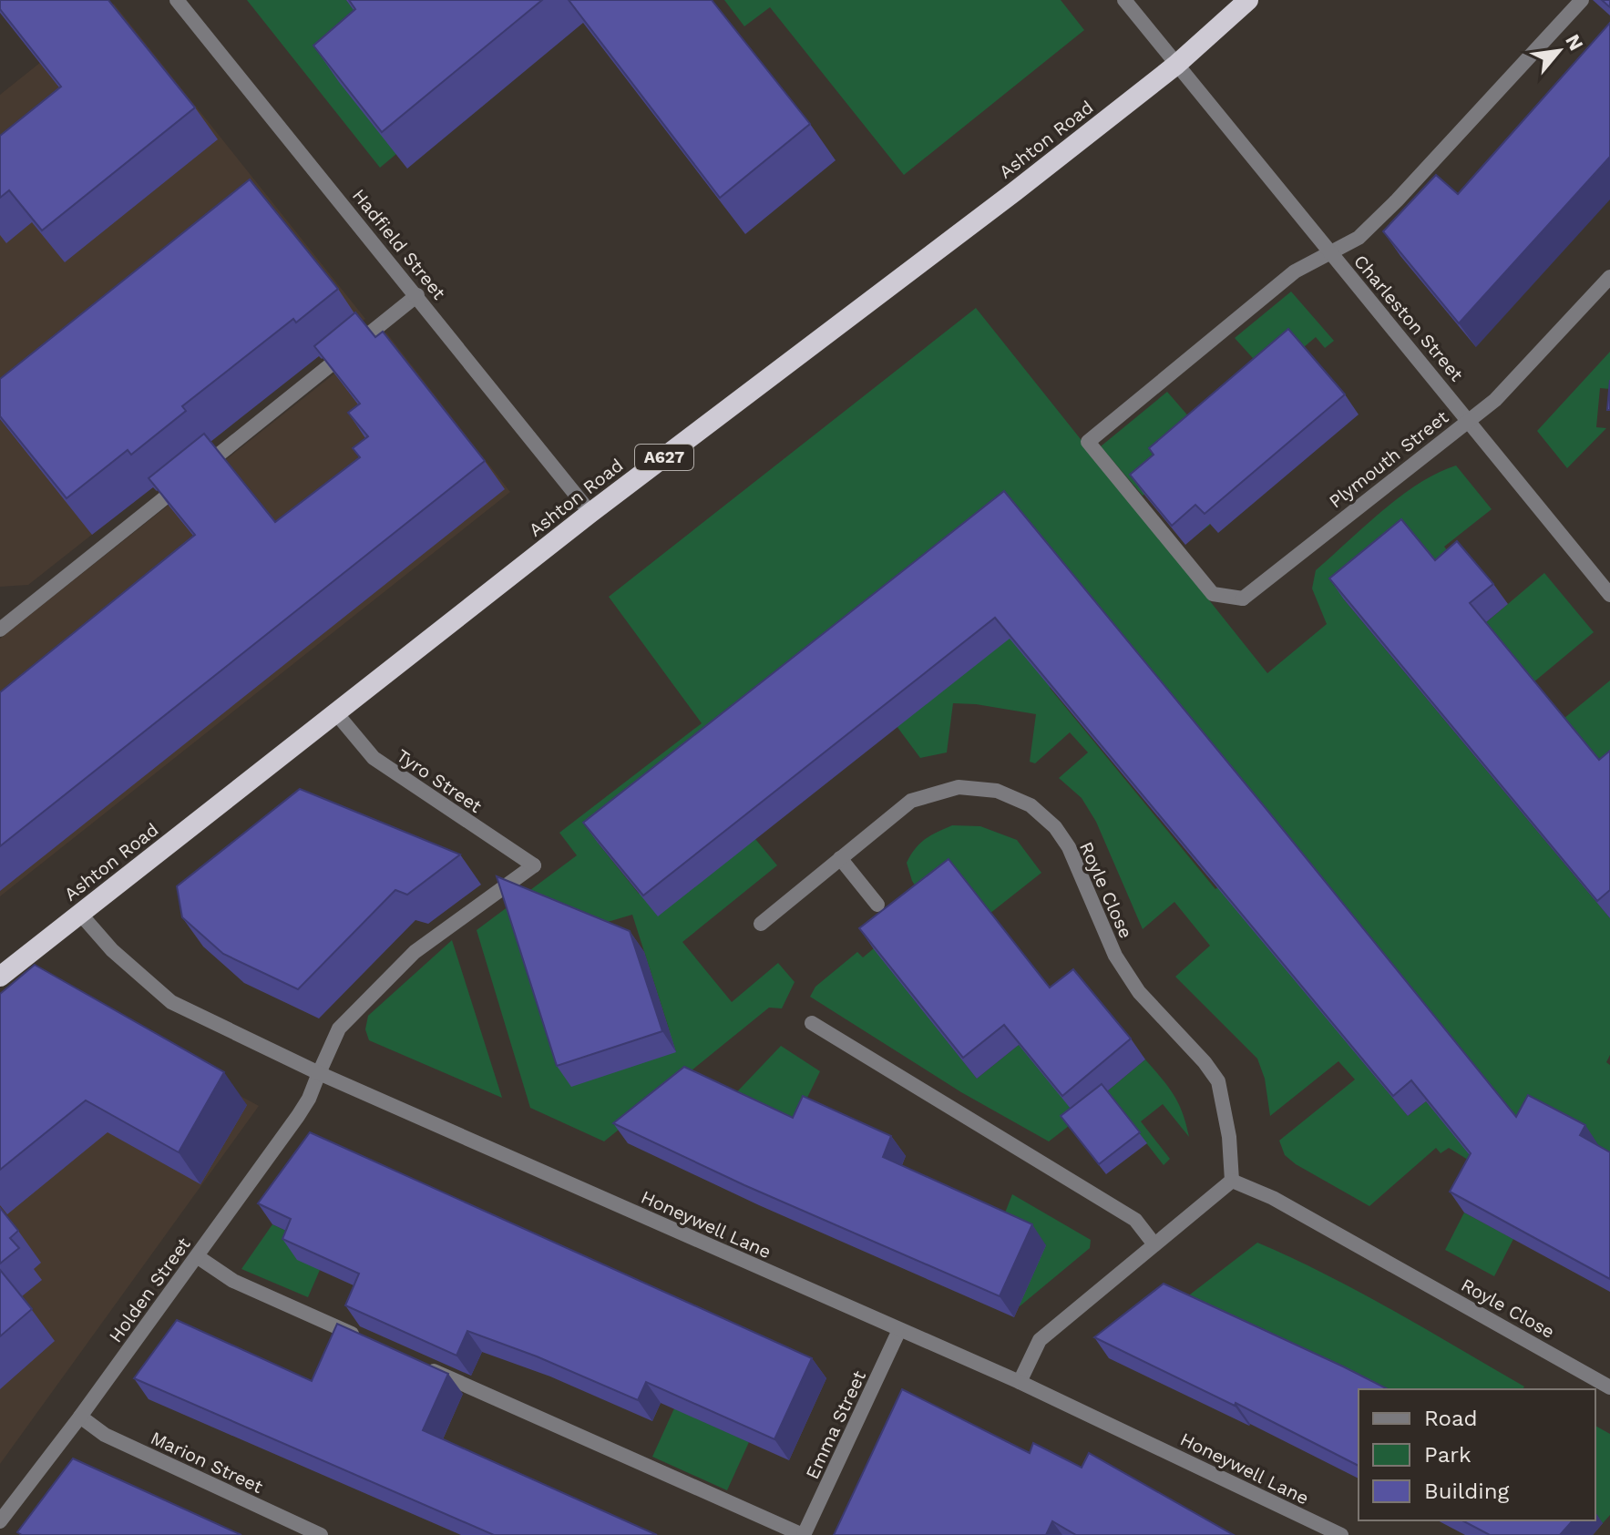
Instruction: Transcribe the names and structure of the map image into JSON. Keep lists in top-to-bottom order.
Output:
{
  "streets": {
    "highway": ["Ashton Road", "A627"],
    "street": [
      "Hadfield Street",
      "Charleston Street",
      "Plymouth Street",
      "Tyro Street",
      "Royle Close",
      "Honeywell Lane",
      "Holden Street",
      "Emma Street",
      "Marion Street"
    ]
  },
  "crossings": [
    ["Ashton Road", "Hadfield Street"],
    ["Ashton Road", "Charleston Street"],
    ["Ashton Road", "Tyro Street"],
    ["Ashton Road", "Honeywell Lane"],
    ["Charleston Street", "Plymouth Street"],
    ["Tyro Street", "Holden Street"],
    ["Honeywell Lane", "Holden Street"],
    ["Honeywell Lane", "Emma Street"],
    ["Holden Street", "Marion Street"]
  ],
  "legend": ["Road", "Park", "Building"],
  "north": "top right"
}
